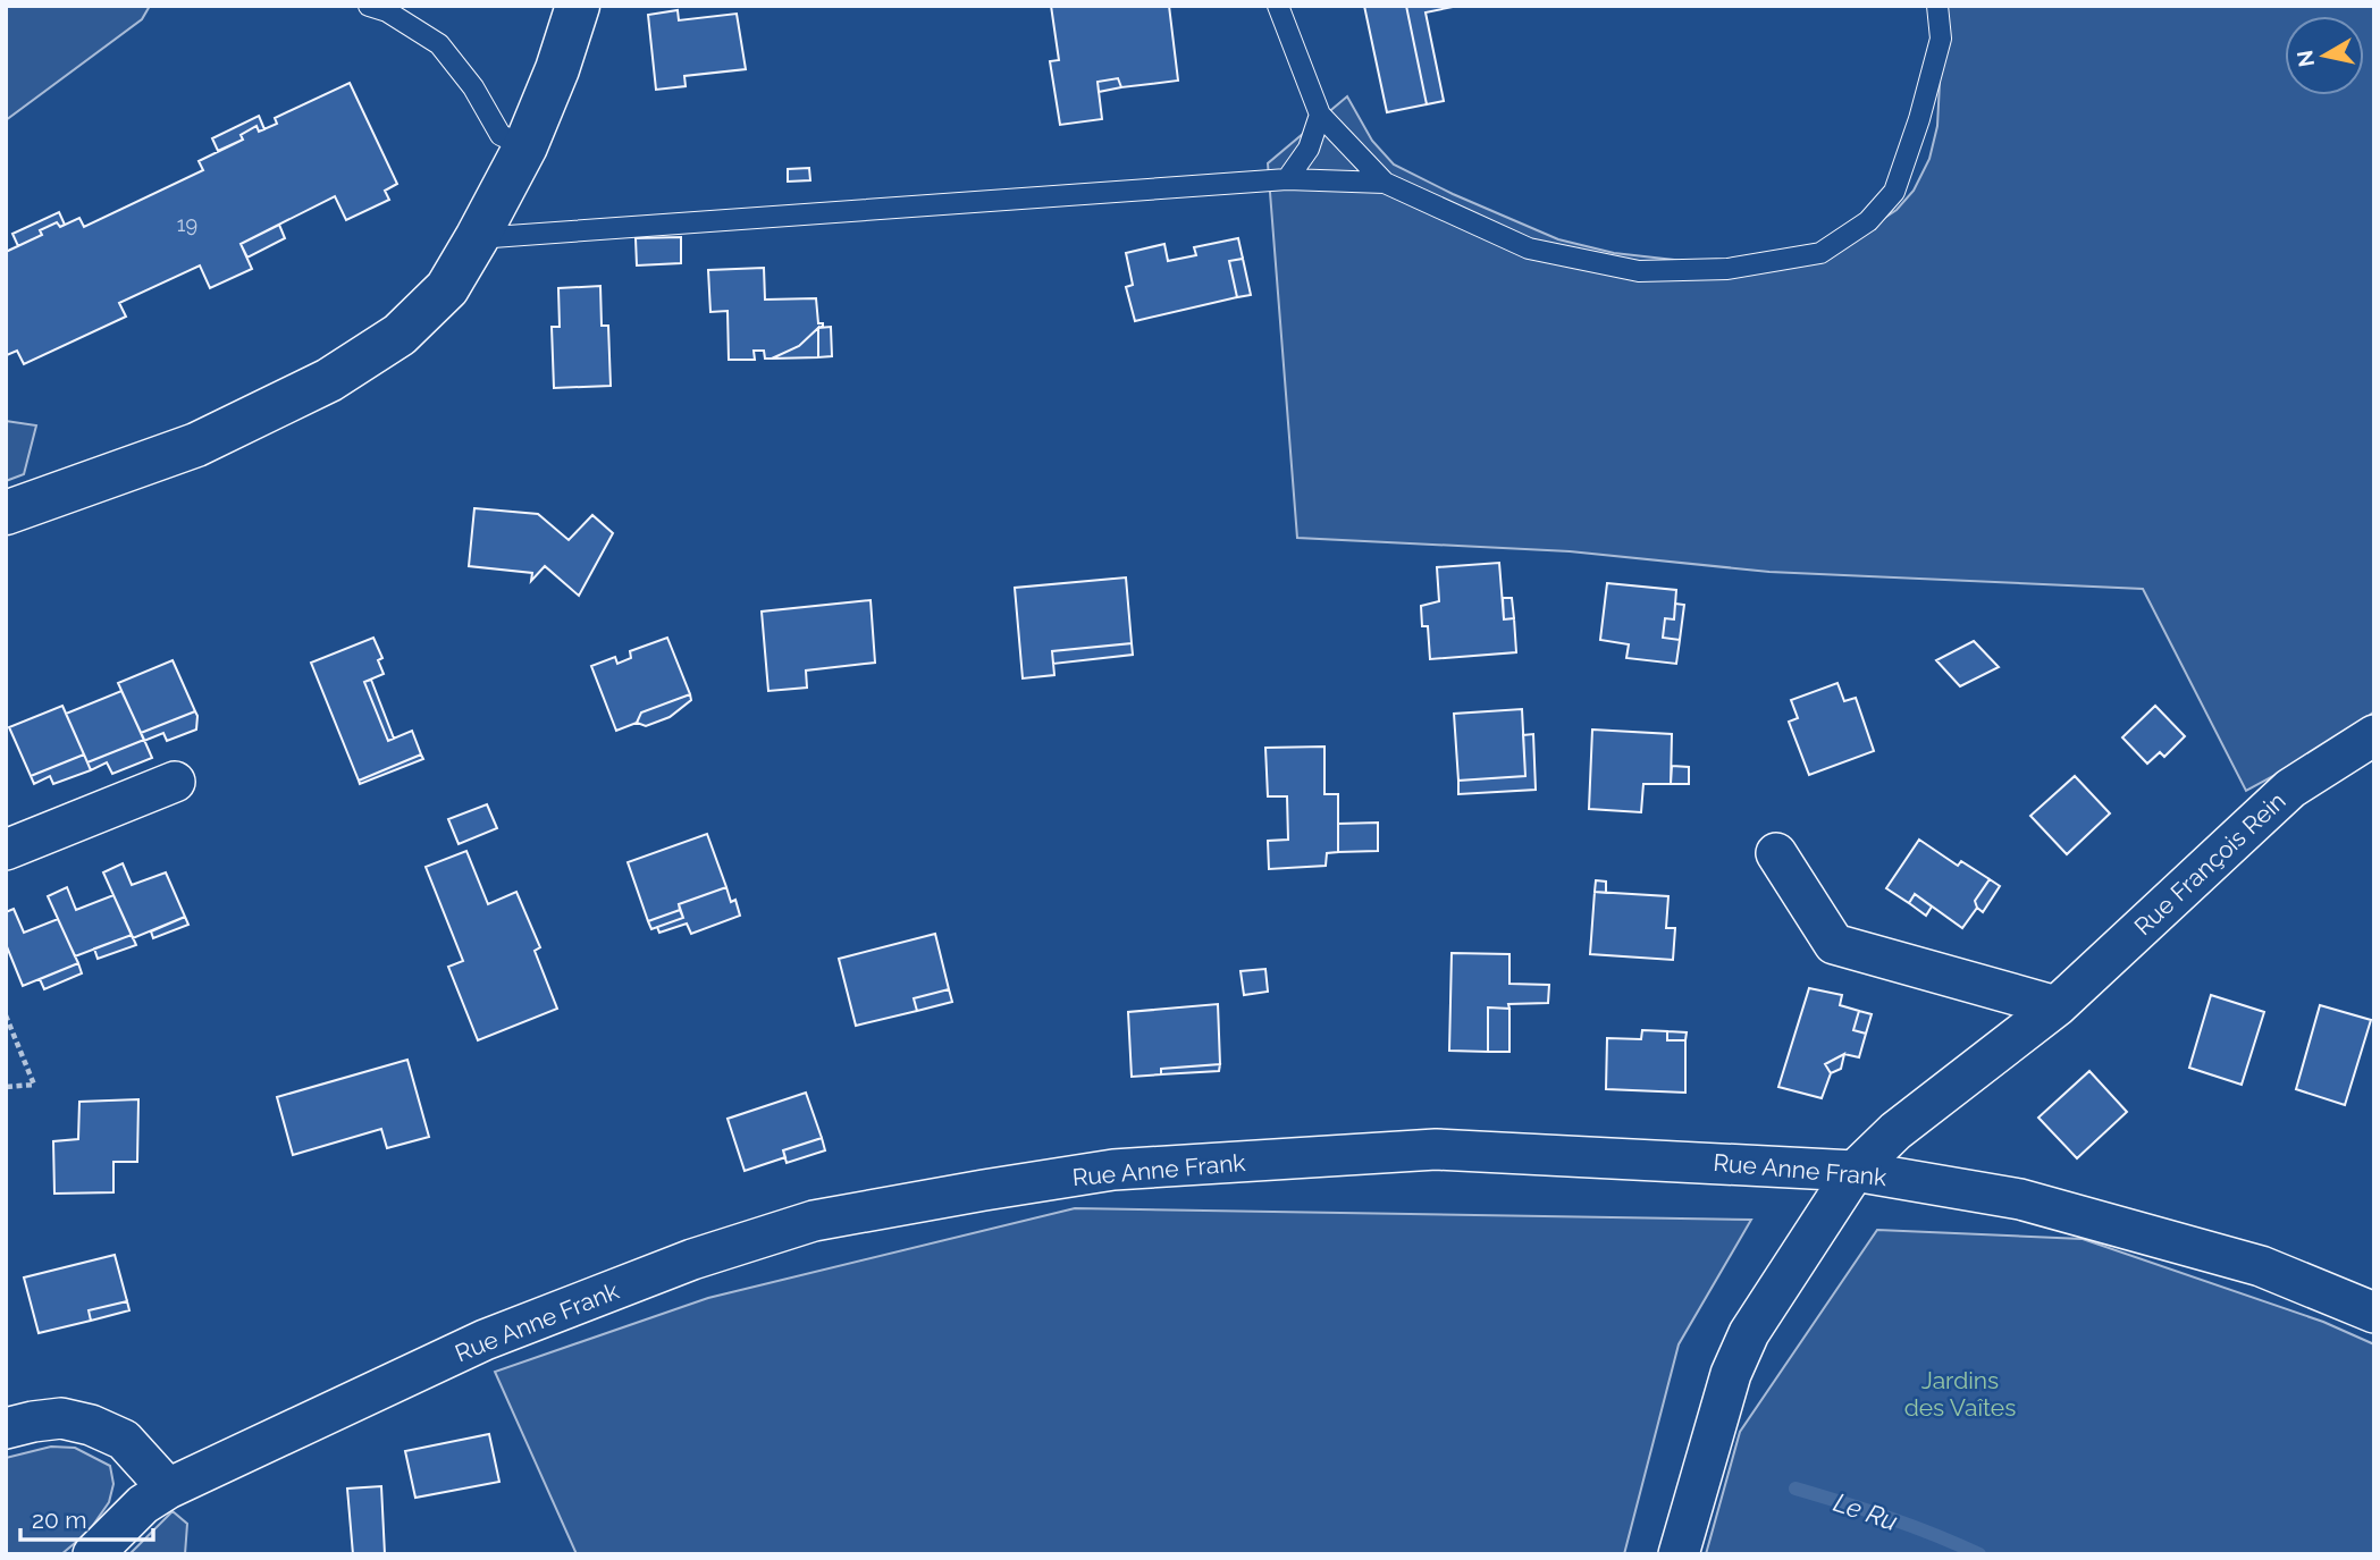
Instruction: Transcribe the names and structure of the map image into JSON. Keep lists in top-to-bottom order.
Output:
{
  "streets": {
    "street": ["Rue François Rein", "Rue Anne Frank"]
  },
  "crossings": [
    ["Rue François Rein", "Rue Anne Frank"]
  ],
  "water": ["Le Ru"],
  "parks": ["Jardins des Vaîtes"],
  "house_numbers": ["19"],
  "scale_bar": "20 m",
  "north": "left"
}
